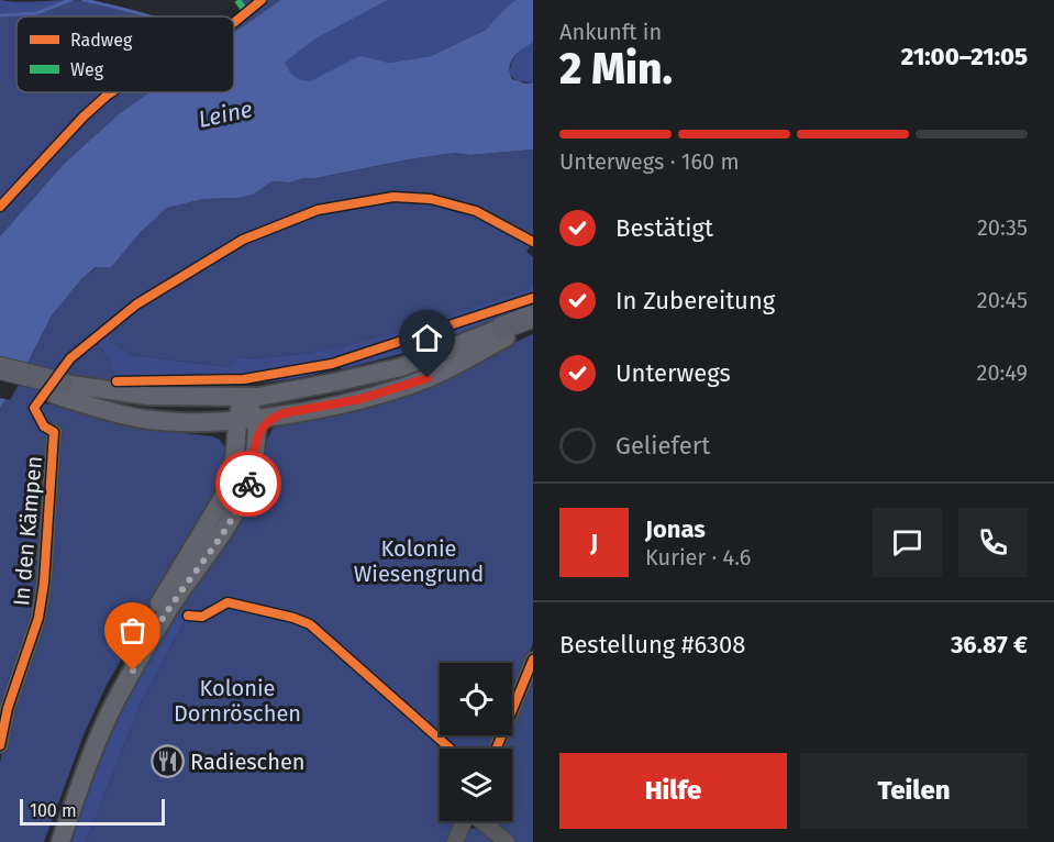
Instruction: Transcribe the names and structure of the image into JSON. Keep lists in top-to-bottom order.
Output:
{
  "streets": {
    "street": ["In den Kämpen"]
  },
  "water": ["Leine"],
  "parks": ["Kolonie Wiesengrund", "Kolonie Dornröschen"],
  "places": {
    "restaurant": ["Radieschen"]
  },
  "legend": ["Radweg", "Weg"],
  "scale_bar": "100 m",
  "page": {
    "heading": ["2 Min.", "Ankunft in", "21:00–21:05"],
    "panel": [
      "Jonas",
      "Kurier · 4.6",
      "Bestellung #6308",
      "36.87 €"
    ],
    "bar": "Unterwegs · 160 m",
    "list": [
      ["Bestätigt", "20:35"],
      ["In Zubereitung", "20:45"],
      ["Unterwegs", "20:49"],
      "Geliefert"
    ],
    "round": "J",
    "buttons": ["Hilfe", "Teilen"],
    "scale": "100 m"
  }
}
